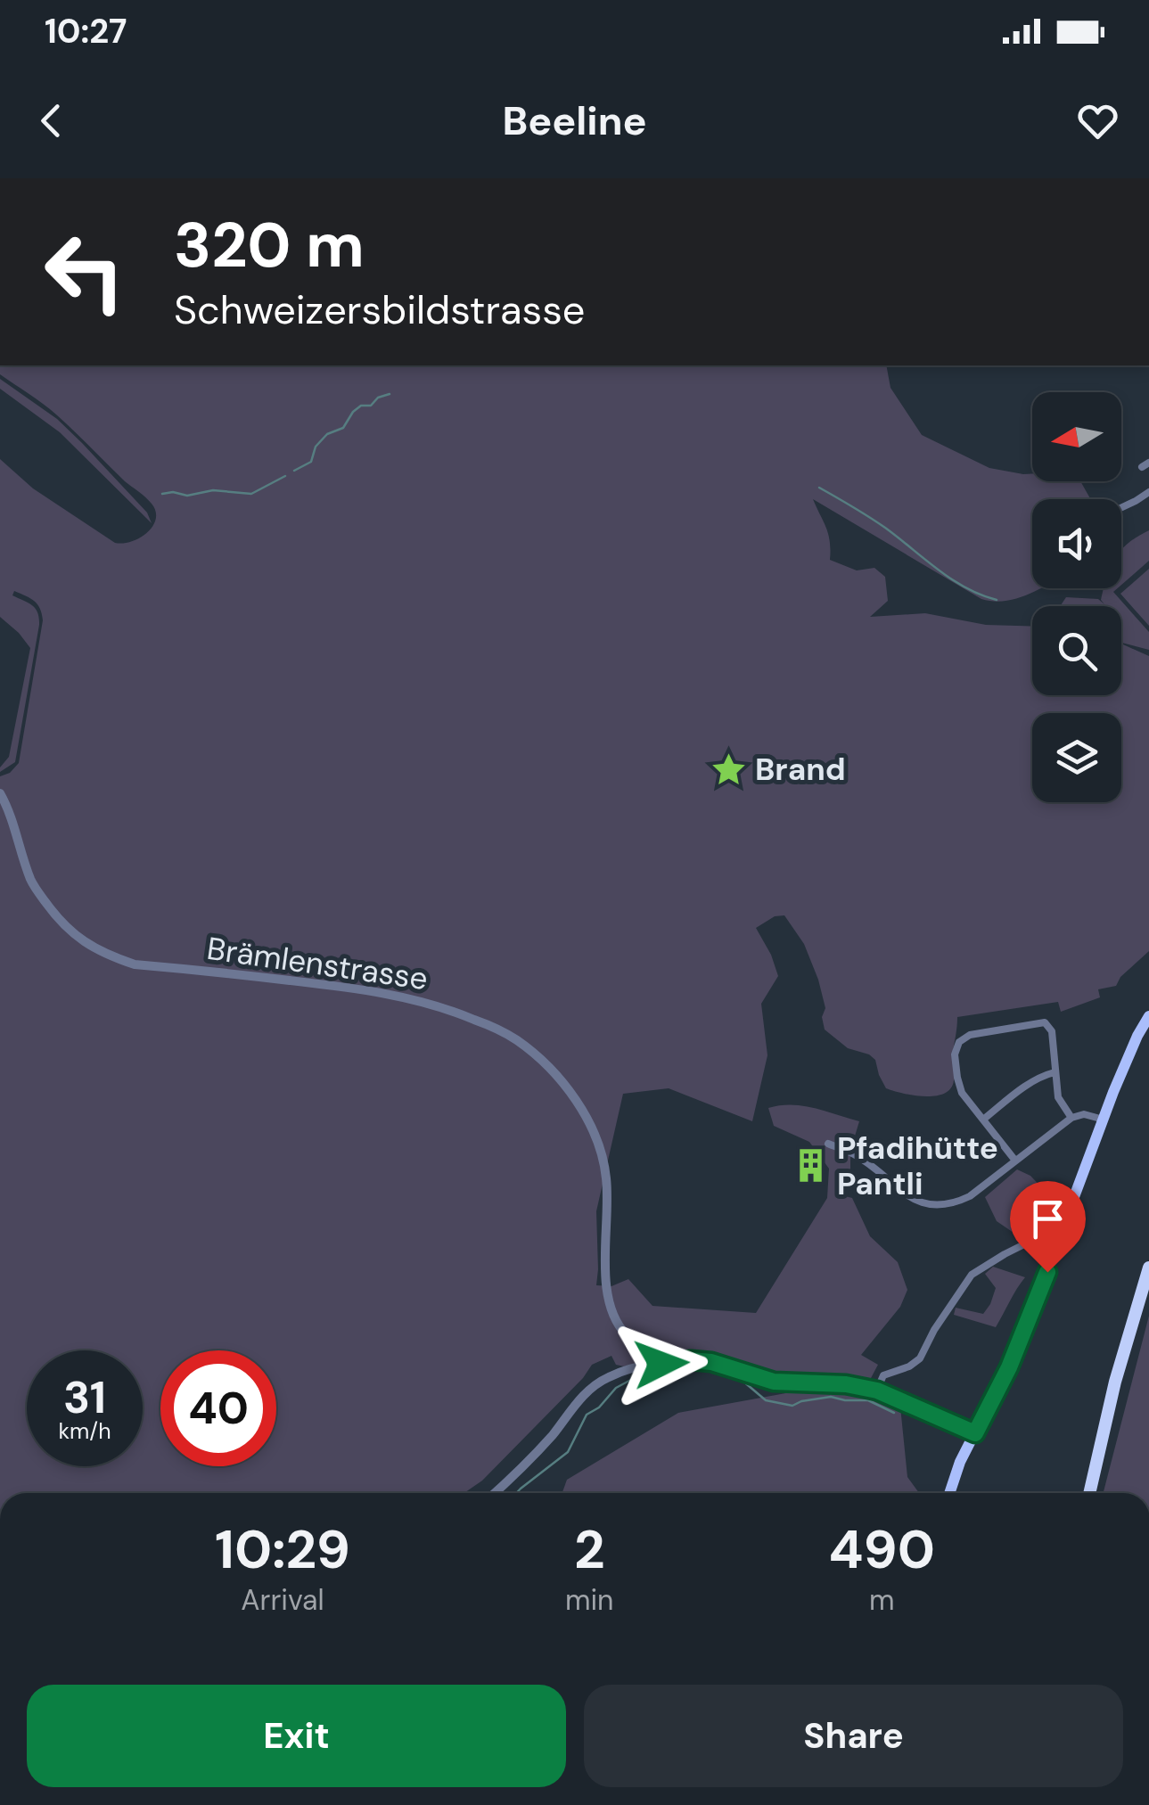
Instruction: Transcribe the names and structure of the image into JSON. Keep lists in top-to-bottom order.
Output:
{
  "streets": {
    "street": ["Brämlenstrasse"]
  },
  "places": {
    "place": ["Brand"],
    "building": ["Pfadihütte Pantli"]
  },
  "north": "left",
  "page": {
    "status": "10:27",
    "header": "Beeline",
    "turn": ["320 m", "Schweizersbildstrasse"],
    "speed": "31 km/h",
    "limit": "40",
    "eta": [
      "10:29",
      "Arrival",
      "2",
      "min",
      "490",
      "m"
    ],
    "buttons": ["Exit", "Share"]
  }
}
